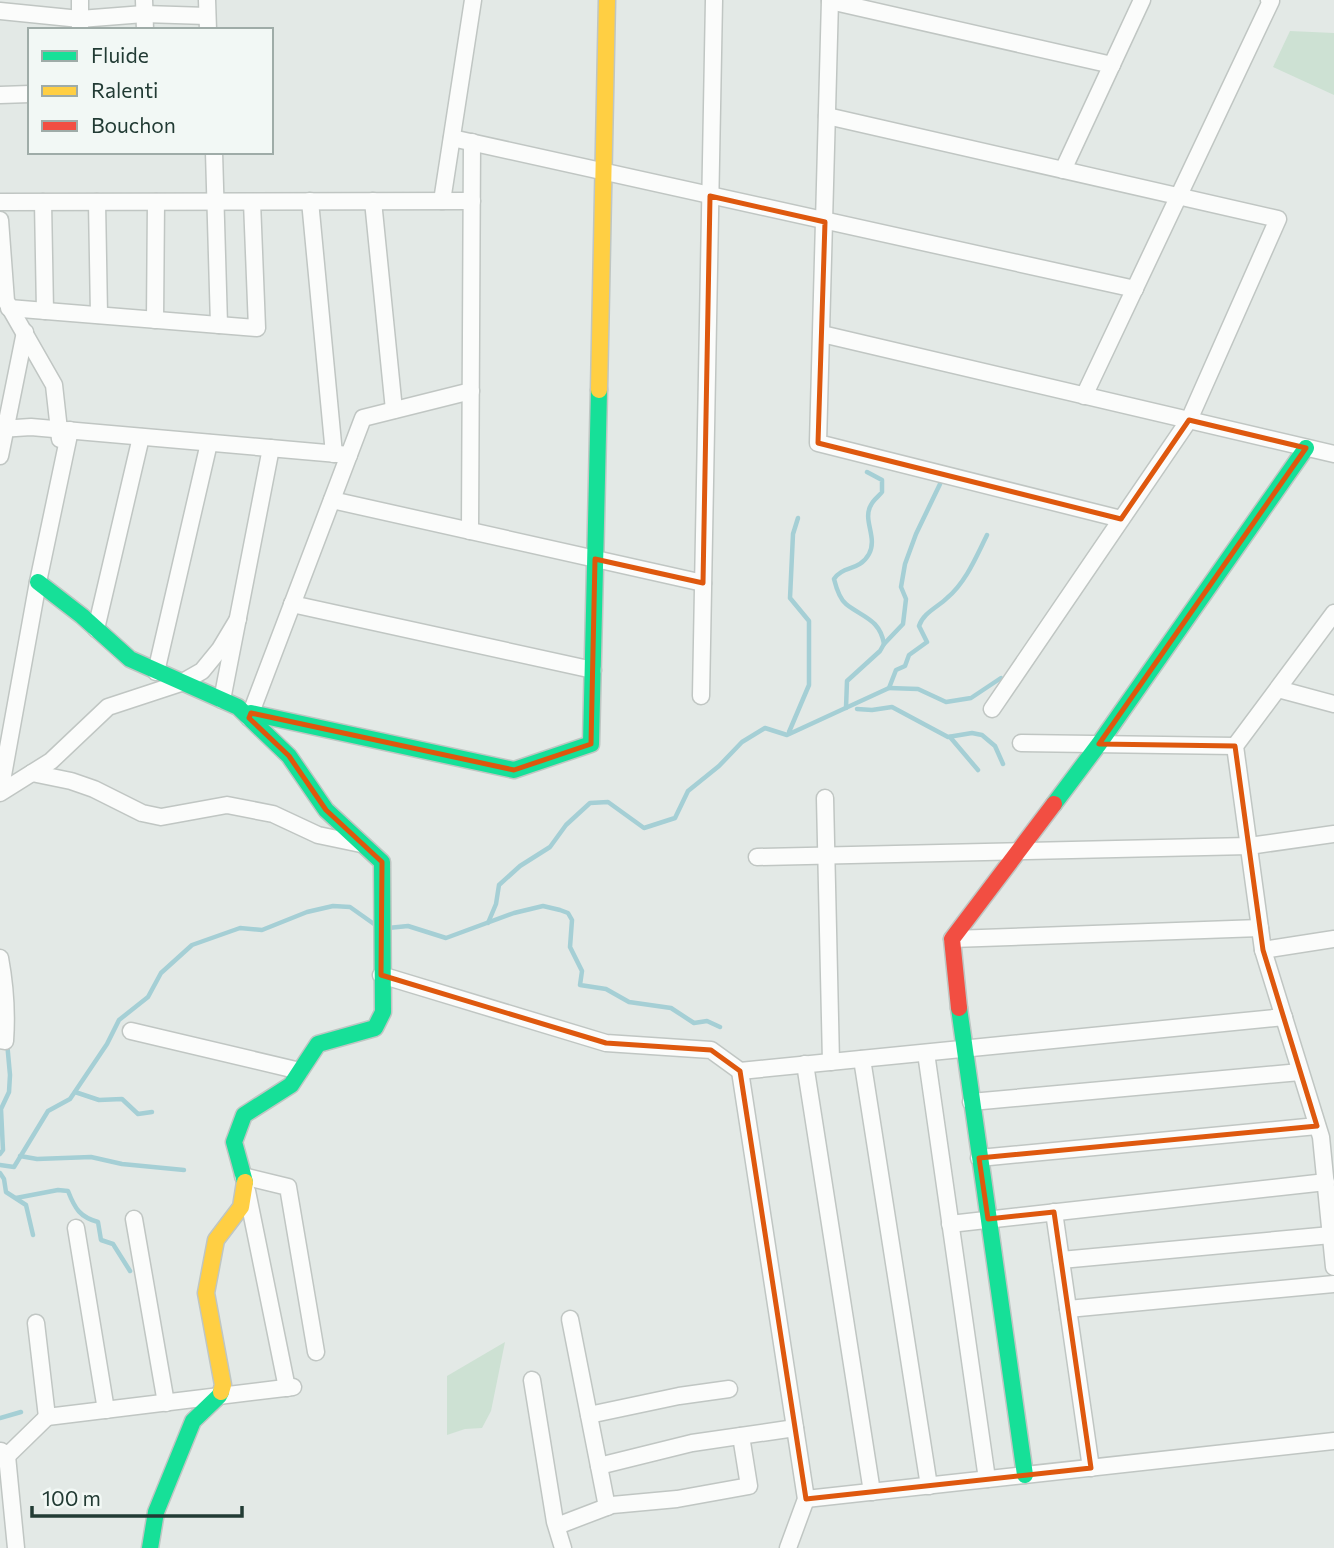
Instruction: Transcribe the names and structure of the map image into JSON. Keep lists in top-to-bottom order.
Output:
{
  "legend": ["Fluide", "Ralenti", "Bouchon"],
  "scale_bar": "100 m"
}
